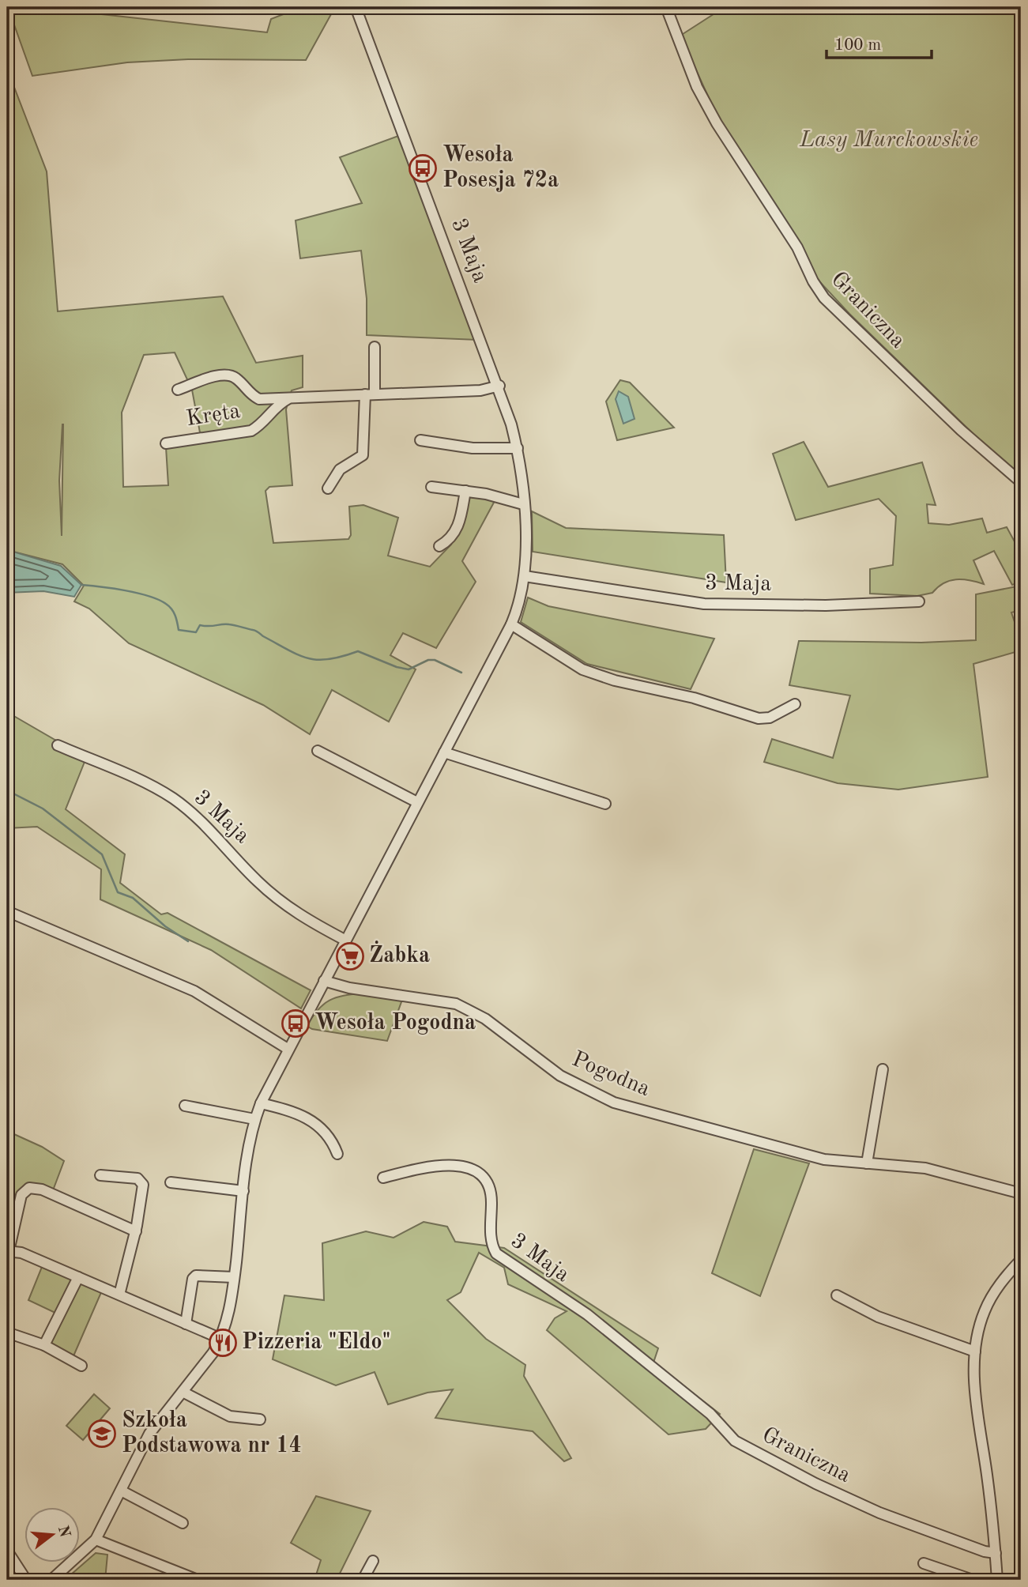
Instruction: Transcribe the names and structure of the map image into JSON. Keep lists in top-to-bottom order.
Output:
{
  "streets": {
    "street": [
      "3 Maja",
      "Graniczna",
      "Kręta",
      "Pogodna"
    ]
  },
  "crossings": [
    ["3 Maja", "Graniczna"],
    ["3 Maja", "Kręta"],
    ["3 Maja", "Pogodna"]
  ],
  "parks": ["Lasy Murckowskie"],
  "places": {
    "bus stop": ["Wesoła Posesja 72a", "Wesoła Pogodna"],
    "supermarket": ["Żabka"],
    "restaurant": ["Pizzeria \"Eldo\""],
    "school or university": ["Szkoła Podstawowa nr 14"]
  },
  "scale_bar": "100 m",
  "north": "right"
}
